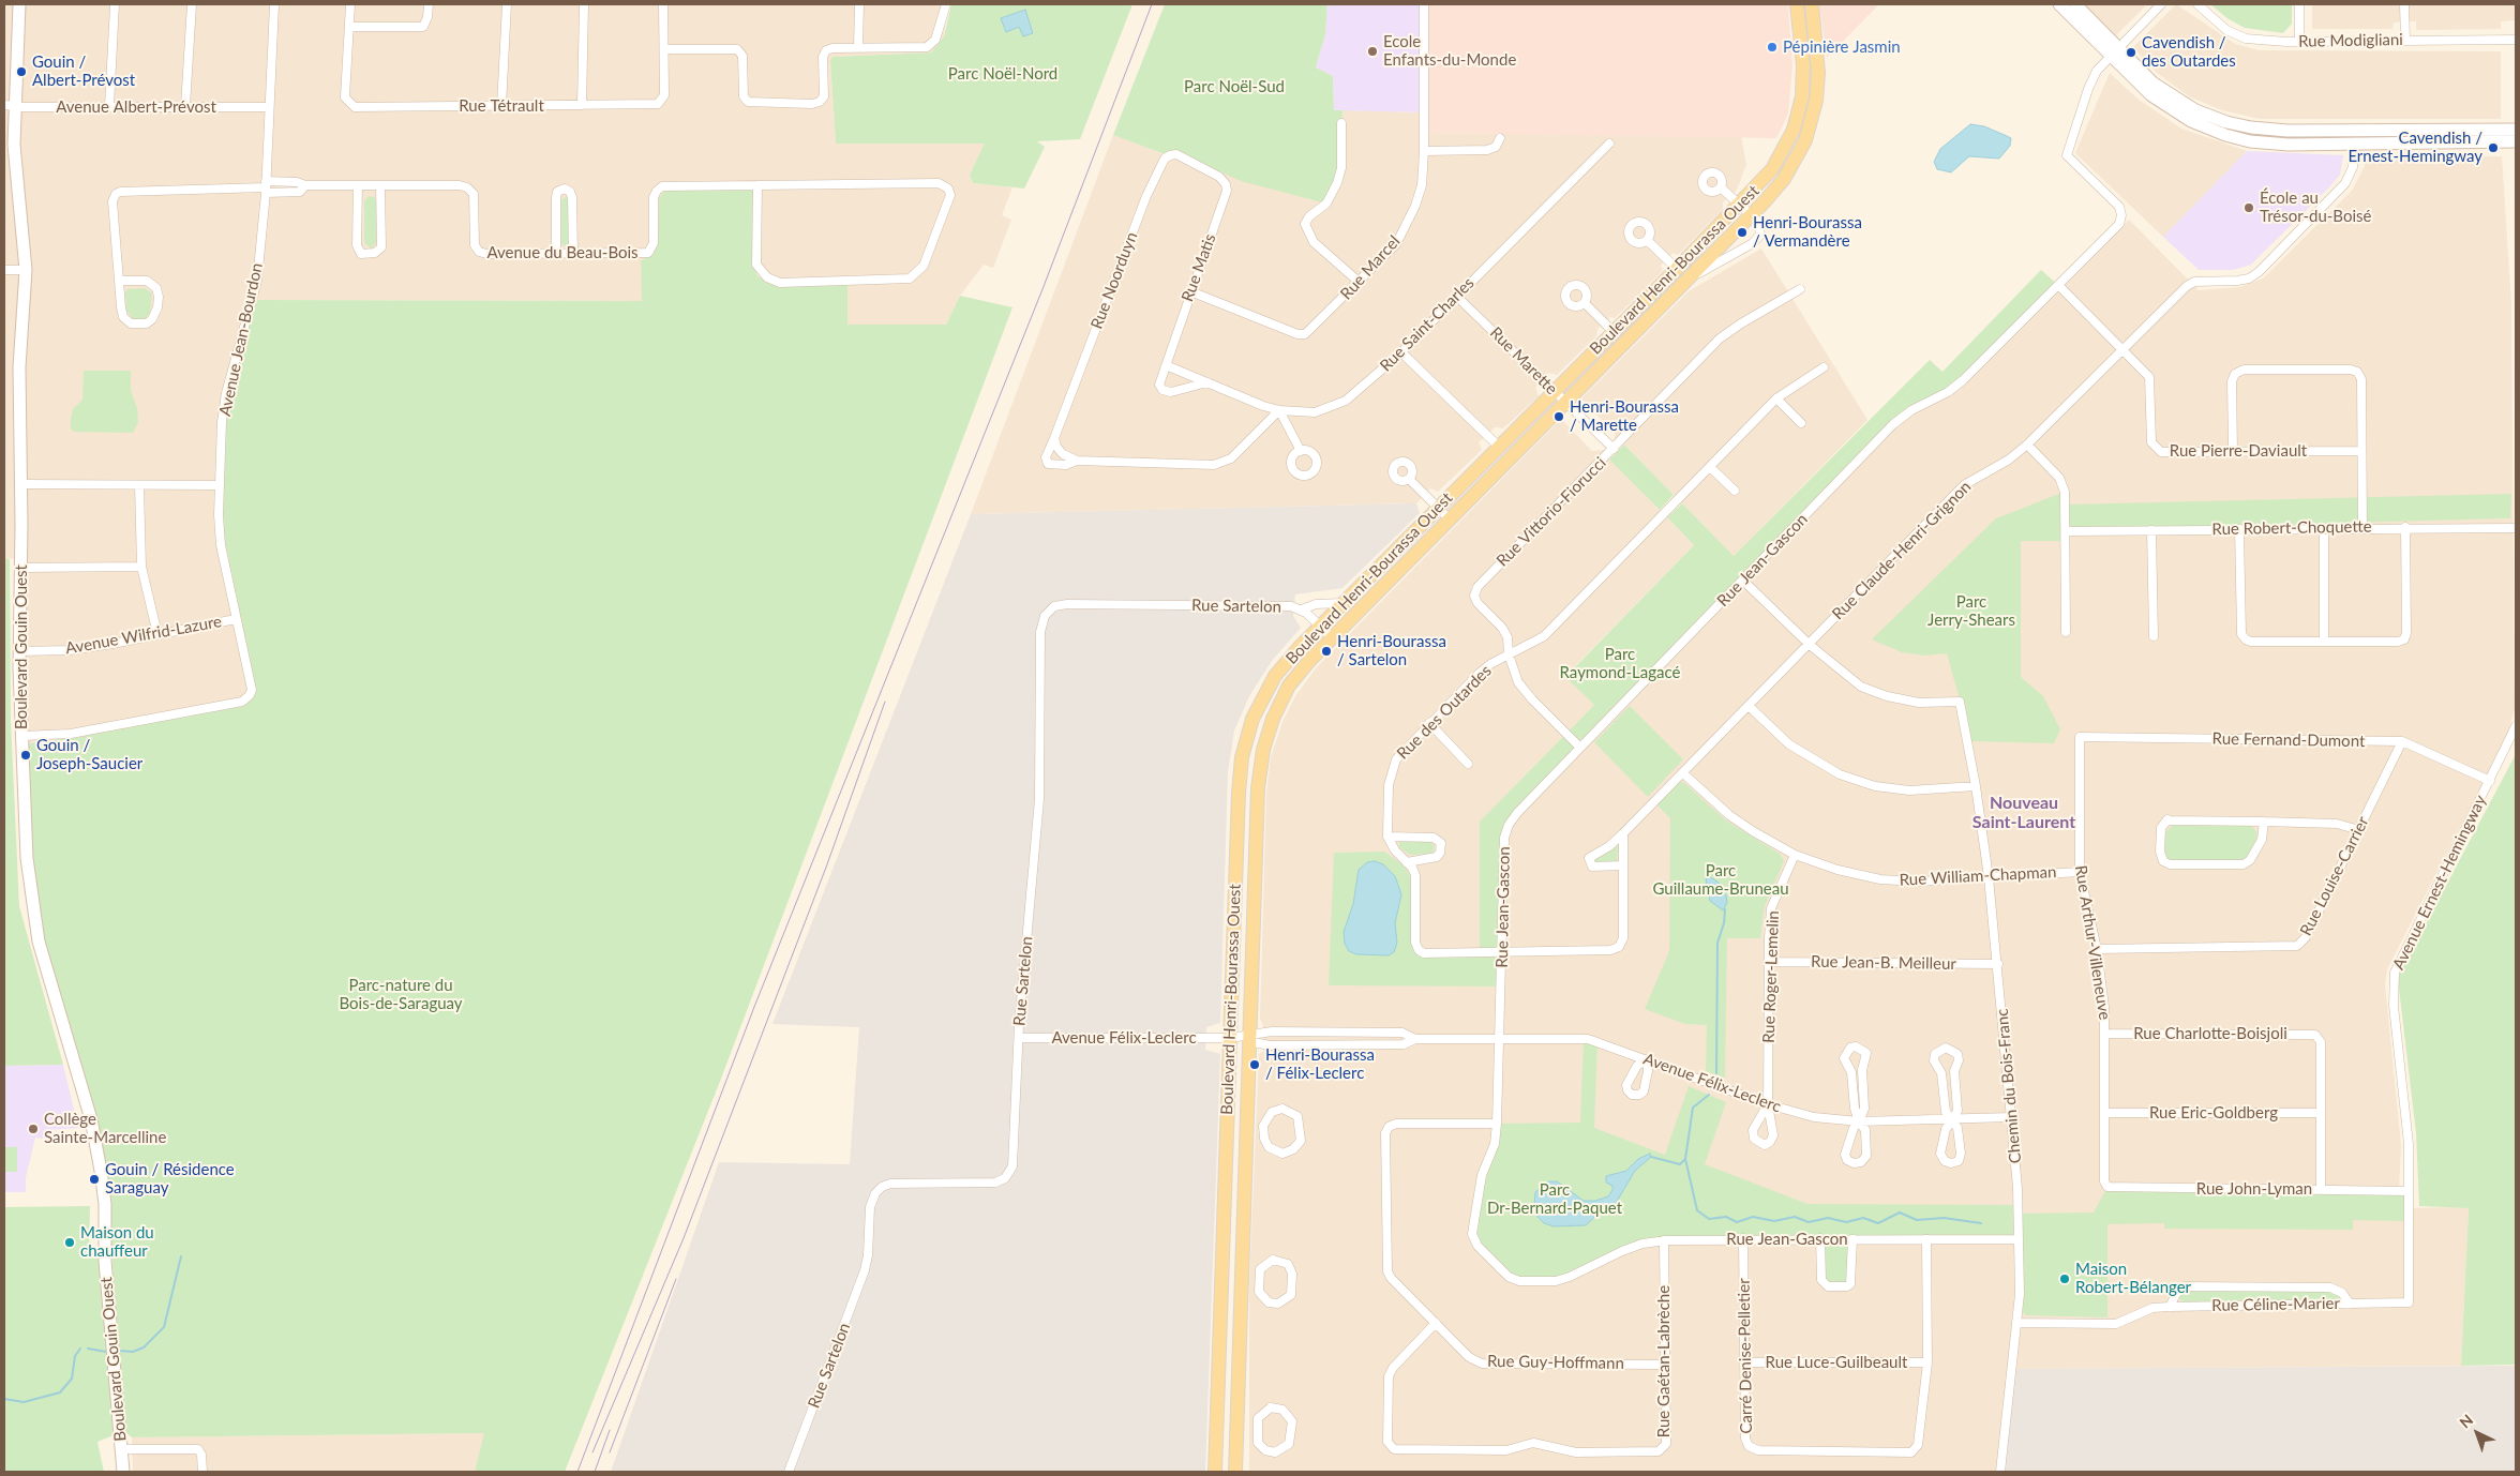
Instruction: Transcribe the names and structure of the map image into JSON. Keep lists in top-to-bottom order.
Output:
{
  "streets": {
    "main road": ["Boulevard Henri-Bourassa Ouest"],
    "street": [
      "Rue Modigliani",
      "Rue Tétrault",
      "Avenue Albert-Prévost",
      "Avenue du Beau-Bois",
      "Rue Matis",
      "Rue Marcel",
      "Rue Noorduyn",
      "Rue Saint-Charles",
      "Avenue Jean-Bourdon",
      "Rue Marette",
      "Rue Pierre-Daviault",
      "Rue Vittorio-Fiorucci",
      "Rue Robert-Choquette",
      "Rue Claude-Henri-Grignon",
      "Rue Jean-Gascon",
      "Rue Sartelon",
      "Avenue Wilfrid-Lazure",
      "Boulevard Gouin Ouest",
      "Rue des Outardes",
      "Rue Fernand-Dumont",
      "Rue William-Chapman",
      "Rue Louise-Carrier",
      "Avenue Ernest-Hemingway",
      "Rue Arthur-Villeneuve",
      "Rue Jean-B. Meilleur",
      "Rue Roger-Lemelin",
      "Rue Charlotte-Boisjoli",
      "Avenue Félix-Leclerc",
      "Chemin du Bois-Franc",
      "Rue Eric-Goldberg",
      "Rue John-Lyman",
      "Rue Céline-Marier",
      "Carré Denise-Pelletier",
      "Rue Gaétan-Labrèche",
      "Rue Guy-Hoffmann",
      "Rue Luce-Guilbeault"
    ]
  },
  "crossings": [
    ["Avenue Albert-Prévost", "Avenue Jean-Bourdon"],
    ["Avenue Albert-Prévost", "Boulevard Gouin Ouest"],
    ["Avenue du Beau-Bois", "Avenue Jean-Bourdon"],
    ["Rue Matis", "Rue Marcel"],
    ["Rue Matis", "Rue Noorduyn"],
    ["Rue Matis", "Rue Saint-Charles"],
    ["Boulevard Henri-Bourassa Ouest", "Rue Marette"],
    ["Boulevard Henri-Bourassa Ouest", "Rue Sartelon"],
    ["Boulevard Henri-Bourassa Ouest", "Avenue Félix-Leclerc"],
    ["Rue Noorduyn", "Rue Saint-Charles"],
    ["Rue Saint-Charles", "Rue Marette"],
    ["Avenue Jean-Bourdon", "Avenue Wilfrid-Lazure"],
    ["Avenue Jean-Bourdon", "Boulevard Gouin Ouest"],
    ["Rue Marette", "Rue Vittorio-Fiorucci"],
    ["Rue Pierre-Daviault", "Rue Claude-Henri-Grignon"],
    ["Rue Pierre-Daviault", "Rue Jean-Gascon"],
    ["Rue Vittorio-Fiorucci", "Rue Jean-Gascon"],
    ["Rue Vittorio-Fiorucci", "Rue des Outardes"],
    ["Rue Claude-Henri-Grignon", "Rue William-Chapman"],
    ["Rue Claude-Henri-Grignon", "Chemin du Bois-Franc"],
    ["Rue Jean-Gascon", "Avenue Félix-Leclerc"],
    ["Rue Jean-Gascon", "Chemin du Bois-Franc"],
    ["Rue Jean-Gascon", "Carré Denise-Pelletier"],
    ["Rue Jean-Gascon", "Rue Gaétan-Labrèche"],
    ["Rue Jean-Gascon", "Rue Guy-Hoffmann"],
    ["Rue Sartelon", "Avenue Félix-Leclerc"],
    ["Avenue Wilfrid-Lazure", "Boulevard Gouin Ouest"],
    ["Rue Fernand-Dumont", "Rue Louise-Carrier"],
    ["Rue Fernand-Dumont", "Avenue Ernest-Hemingway"],
    ["Rue Fernand-Dumont", "Rue Arthur-Villeneuve"],
    ["Rue William-Chapman", "Rue Arthur-Villeneuve"],
    ["Rue William-Chapman", "Rue Roger-Lemelin"],
    ["Rue William-Chapman", "Chemin du Bois-Franc"],
    ["Rue Louise-Carrier", "Rue Arthur-Villeneuve"],
    ["Avenue Ernest-Hemingway", "Rue John-Lyman"],
    ["Avenue Ernest-Hemingway", "Rue Céline-Marier"],
    ["Rue Arthur-Villeneuve", "Rue Charlotte-Boisjoli"],
    ["Rue Arthur-Villeneuve", "Rue Eric-Goldberg"],
    ["Rue Arthur-Villeneuve", "Rue John-Lyman"],
    ["Rue Jean-B. Meilleur", "Rue Roger-Lemelin"],
    ["Rue Jean-B. Meilleur", "Chemin du Bois-Franc"],
    ["Rue Roger-Lemelin", "Avenue Félix-Leclerc"],
    ["Rue Charlotte-Boisjoli", "Rue Eric-Goldberg"],
    ["Avenue Félix-Leclerc", "Chemin du Bois-Franc"],
    ["Chemin du Bois-Franc", "Rue Céline-Marier"],
    ["Carré Denise-Pelletier", "Rue Luce-Guilbeault"],
    ["Rue Gaétan-Labrèche", "Rue Guy-Hoffmann"]
  ],
  "districts": ["Nouveau Saint-Laurent"],
  "parks": [
    "Parc Noël-Nord",
    "Parc Noël-Sud",
    "Parc Jerry-Shears",
    "Parc Raymond-Lagacé",
    "Parc Guillaume-Bruneau",
    "Parc-nature du Bois-de-Saraguay",
    "Parc Dr-Bernard-Paquet"
  ],
  "places": [
    "Pépinière Jasmin",
    "Ecole Enfants-du-Monde",
    "Cavendish / des Outardes",
    "Gouin / Albert-Prévost",
    "Cavendish / Ernest-Hemingway",
    "École au Trésor-du-Boisé",
    "Henri-Bourassa / Vermandère",
    "Henri-Bourassa / Marette",
    "Henri-Bourassa / Sartelon",
    "Gouin / Joseph-Saucier",
    "Henri-Bourassa / Félix-Leclerc",
    "Collège Sainte-Marcelline",
    "Gouin / Résidence Saraguay",
    "Maison du chauffeur",
    "Maison Robert-Bélanger"
  ],
  "north": "top left"
}
